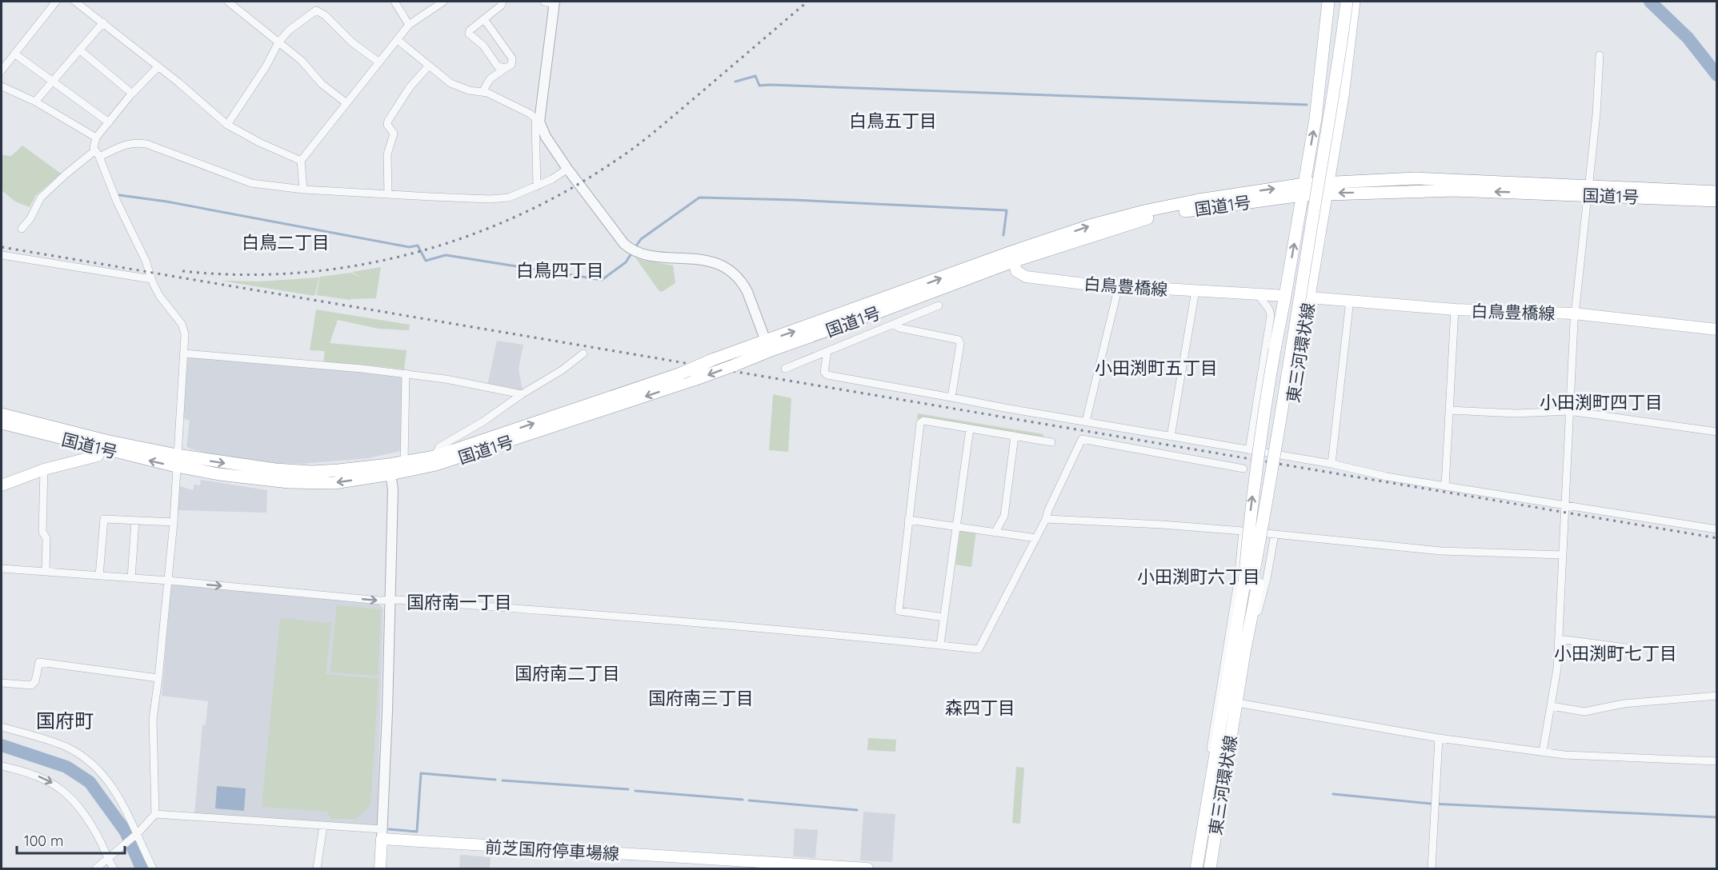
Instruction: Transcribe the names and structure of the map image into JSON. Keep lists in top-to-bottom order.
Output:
{
  "streets": {
    "main road": [
      "国道1号",
      "白鳥豊橋線",
      "東三河環状線",
      "前芝国府停車場線"
    ]
  },
  "crossings": [
    ["国道1号", "白鳥豊橋線"],
    ["国道1号", "東三河環状線"],
    ["白鳥豊橋線", "東三河環状線"]
  ],
  "districts": [
    "白鳥五丁目",
    "白鳥二丁目",
    "白鳥四丁目",
    "小田渕町五丁目",
    "小田渕町四丁目",
    "小田渕町六丁目",
    "国府南一丁目",
    "小田渕町七丁目",
    "国府南二丁目",
    "国府南三丁目",
    "森四丁目",
    "国府町"
  ],
  "scale_bar": "100 m"
}
